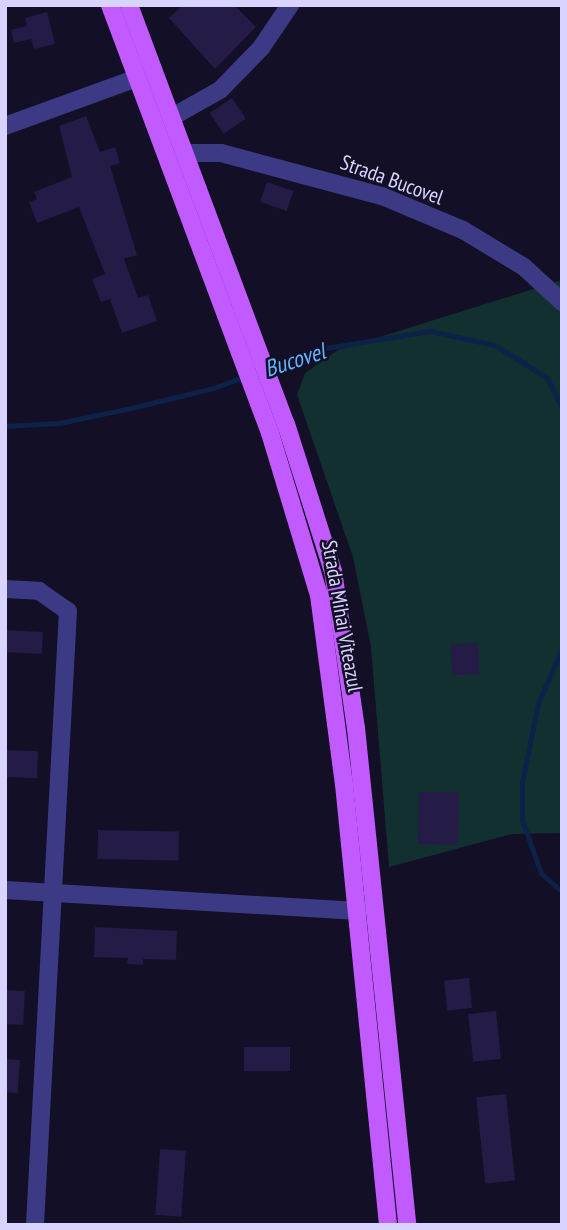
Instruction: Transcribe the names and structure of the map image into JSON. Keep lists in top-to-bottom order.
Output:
{
  "streets": {
    "main road": ["Strada Mihai Viteazul"],
    "street": ["Strada Bucovel"]
  },
  "crossings": [
    ["Strada Bucovel", "Strada Mihai Viteazul"]
  ],
  "water": ["Bucovel"]
}
